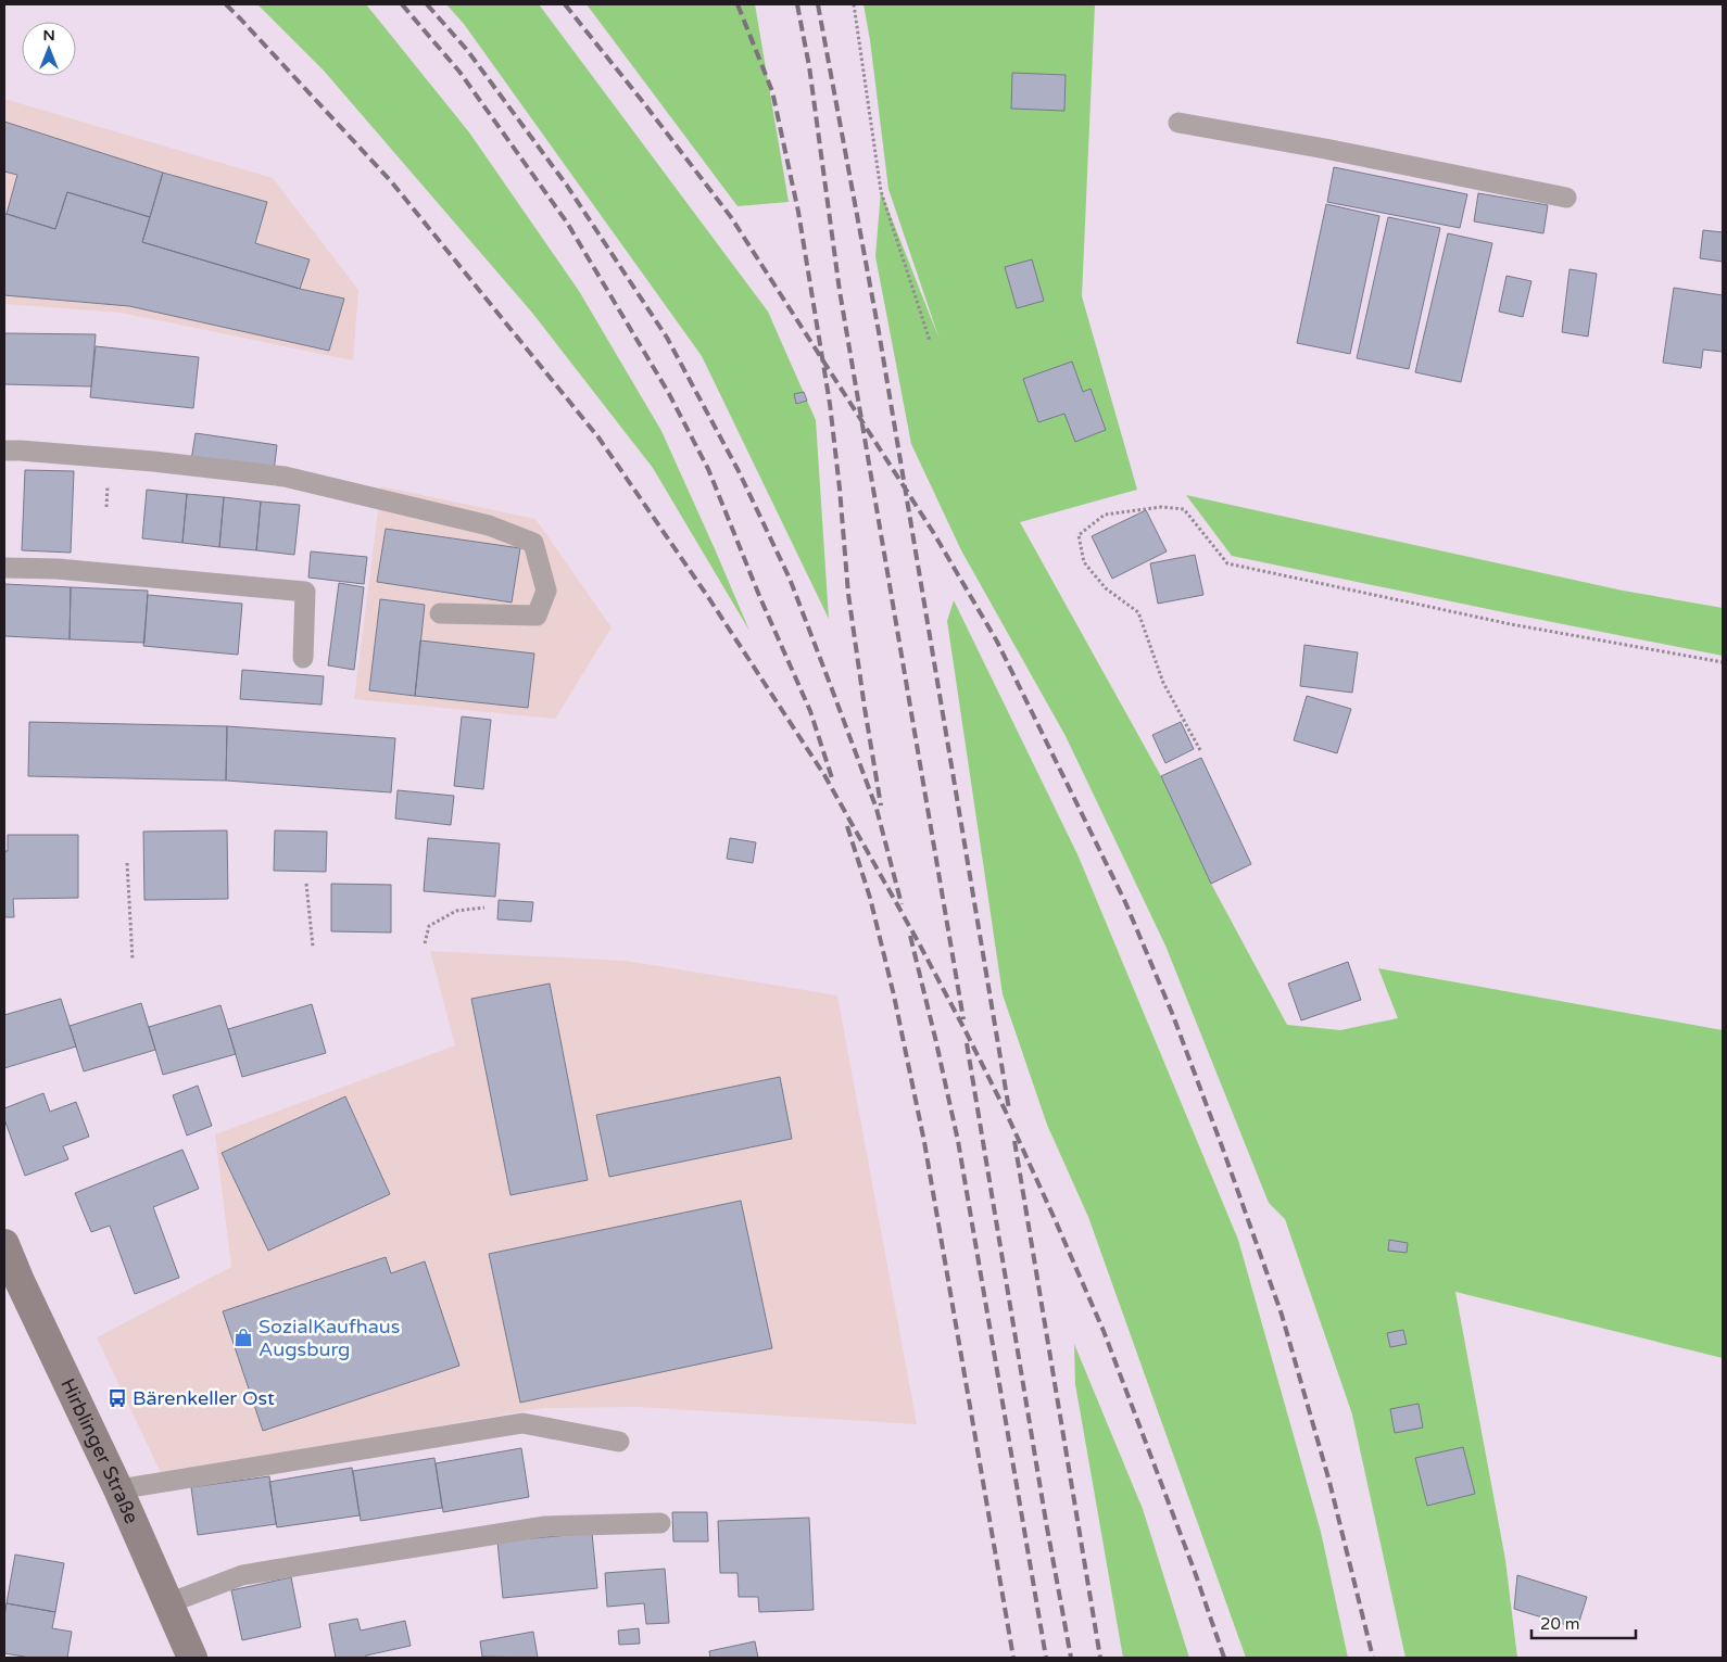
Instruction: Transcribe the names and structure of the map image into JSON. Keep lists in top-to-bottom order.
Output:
{
  "streets": {
    "street": ["Hirblinger Straße"]
  },
  "places": {
    "shop": ["SozialKaufhaus Augsburg"],
    "bus stop": ["Bärenkeller Ost"]
  },
  "scale_bar": "20 m",
  "north": "top"
}
